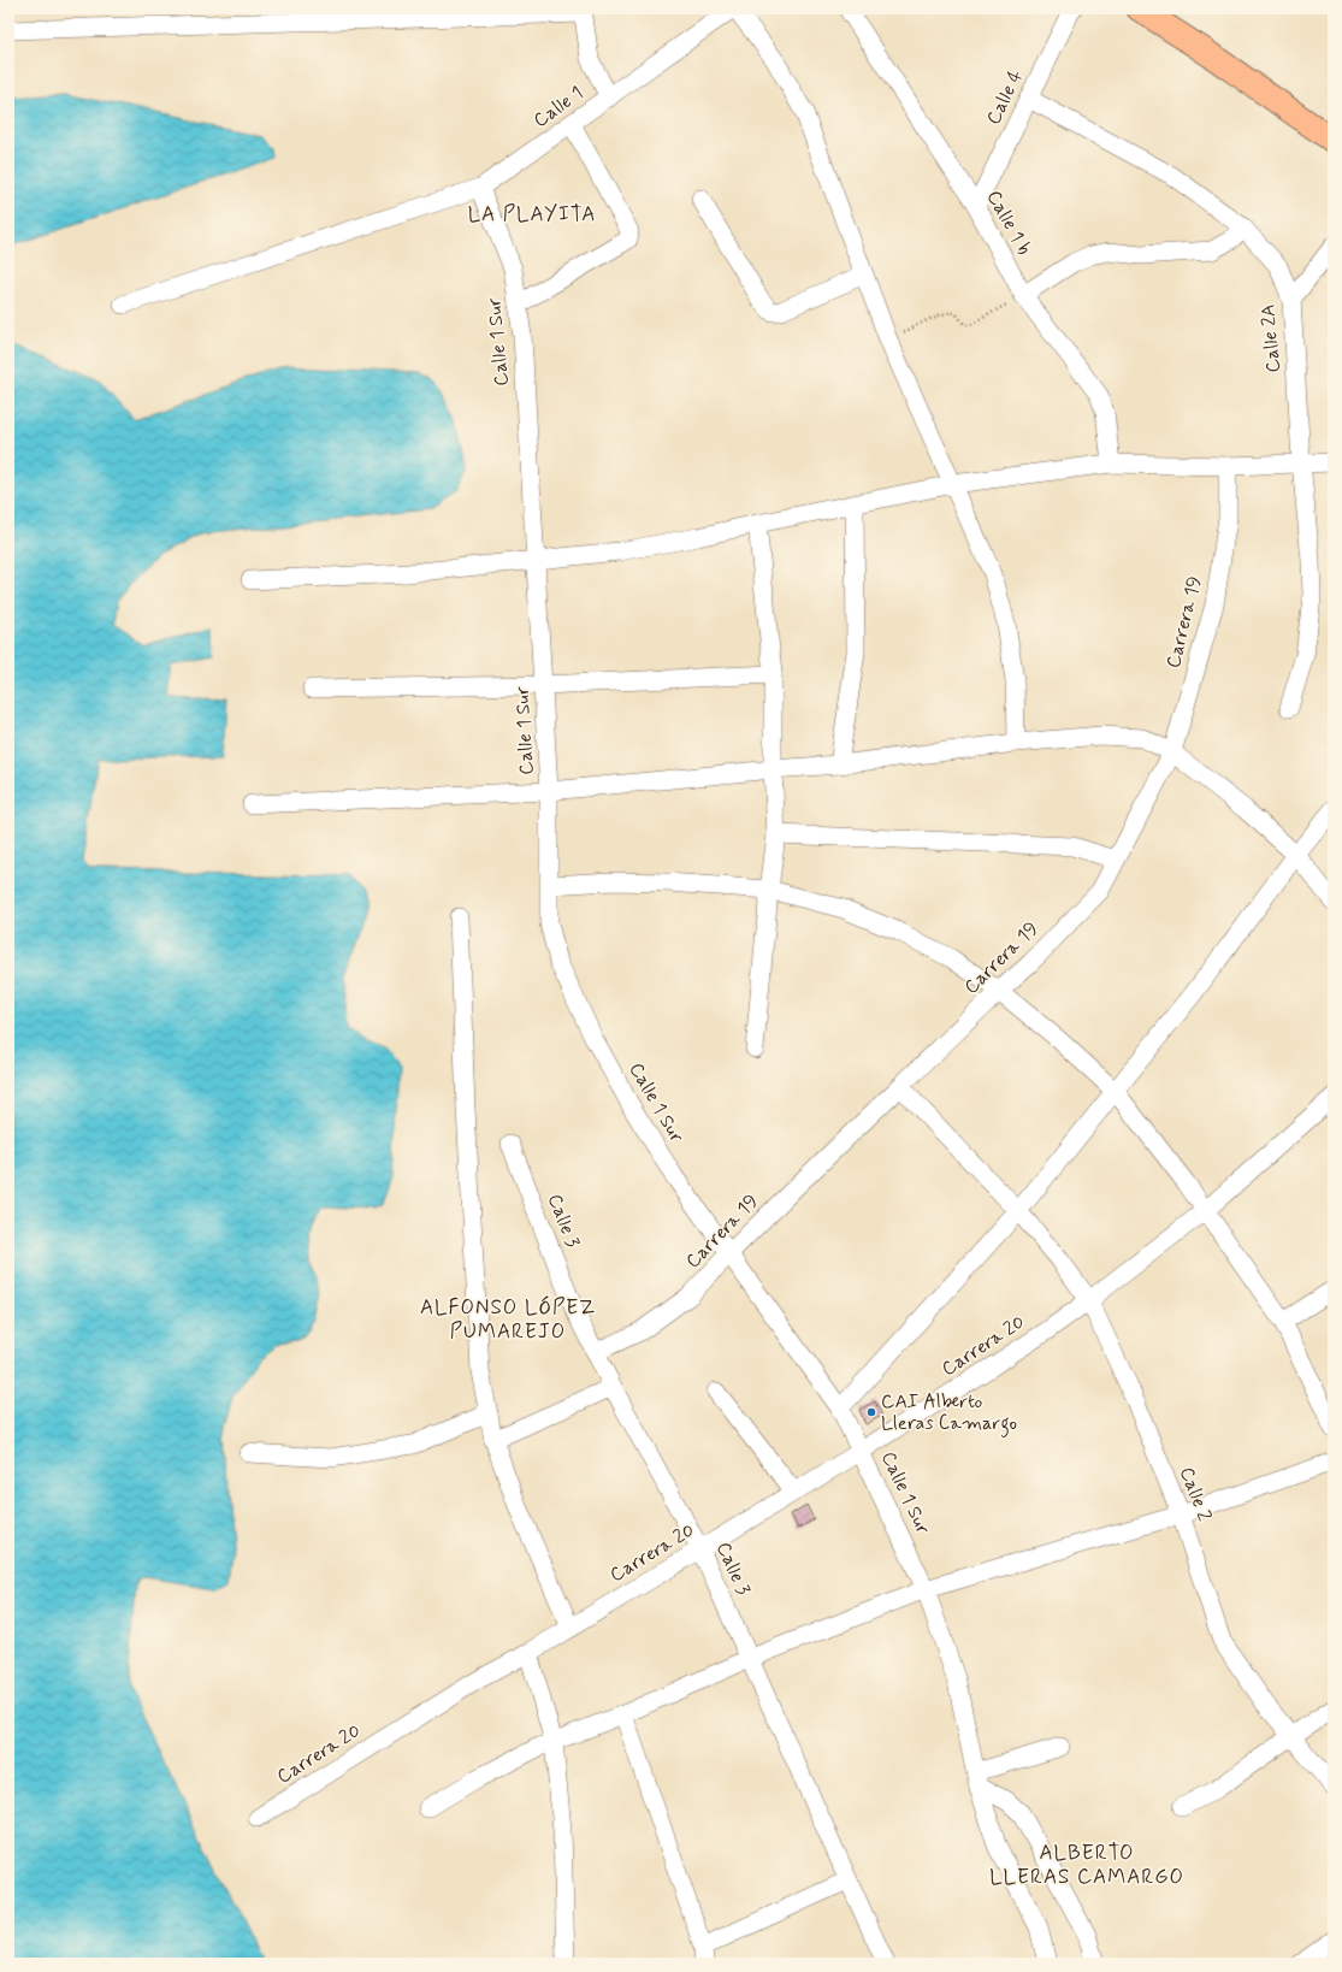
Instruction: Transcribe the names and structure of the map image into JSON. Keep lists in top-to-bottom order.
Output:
{
  "streets": {
    "street": [
      "Calle 4",
      "Calle 1",
      "Calle 1 b",
      "Calle 2A",
      "Calle 1 Sur",
      "Carrera 19",
      "Calle 3",
      "Carrera 20",
      "Calle 2"
    ]
  },
  "crossings": [
    ["Calle 4", "Calle 1 b"],
    ["Calle 4", "Calle 2A"],
    ["Calle 1", "Calle 1 Sur"],
    ["Calle 1 Sur", "Carrera 19"],
    ["Calle 1 Sur", "Carrera 20"],
    ["Carrera 19", "Calle 3"],
    ["Carrera 19", "Calle 2"],
    ["Calle 3", "Carrera 20"],
    ["Carrera 20", "Calle 2"]
  ],
  "districts": ["LA PLAYITA", "ALFONSO LÓPEZ PUMAREJO", "ALBERTO LLERAS CAMARGO"],
  "places": ["CAI Alberto Lleras Camargo"]
}
